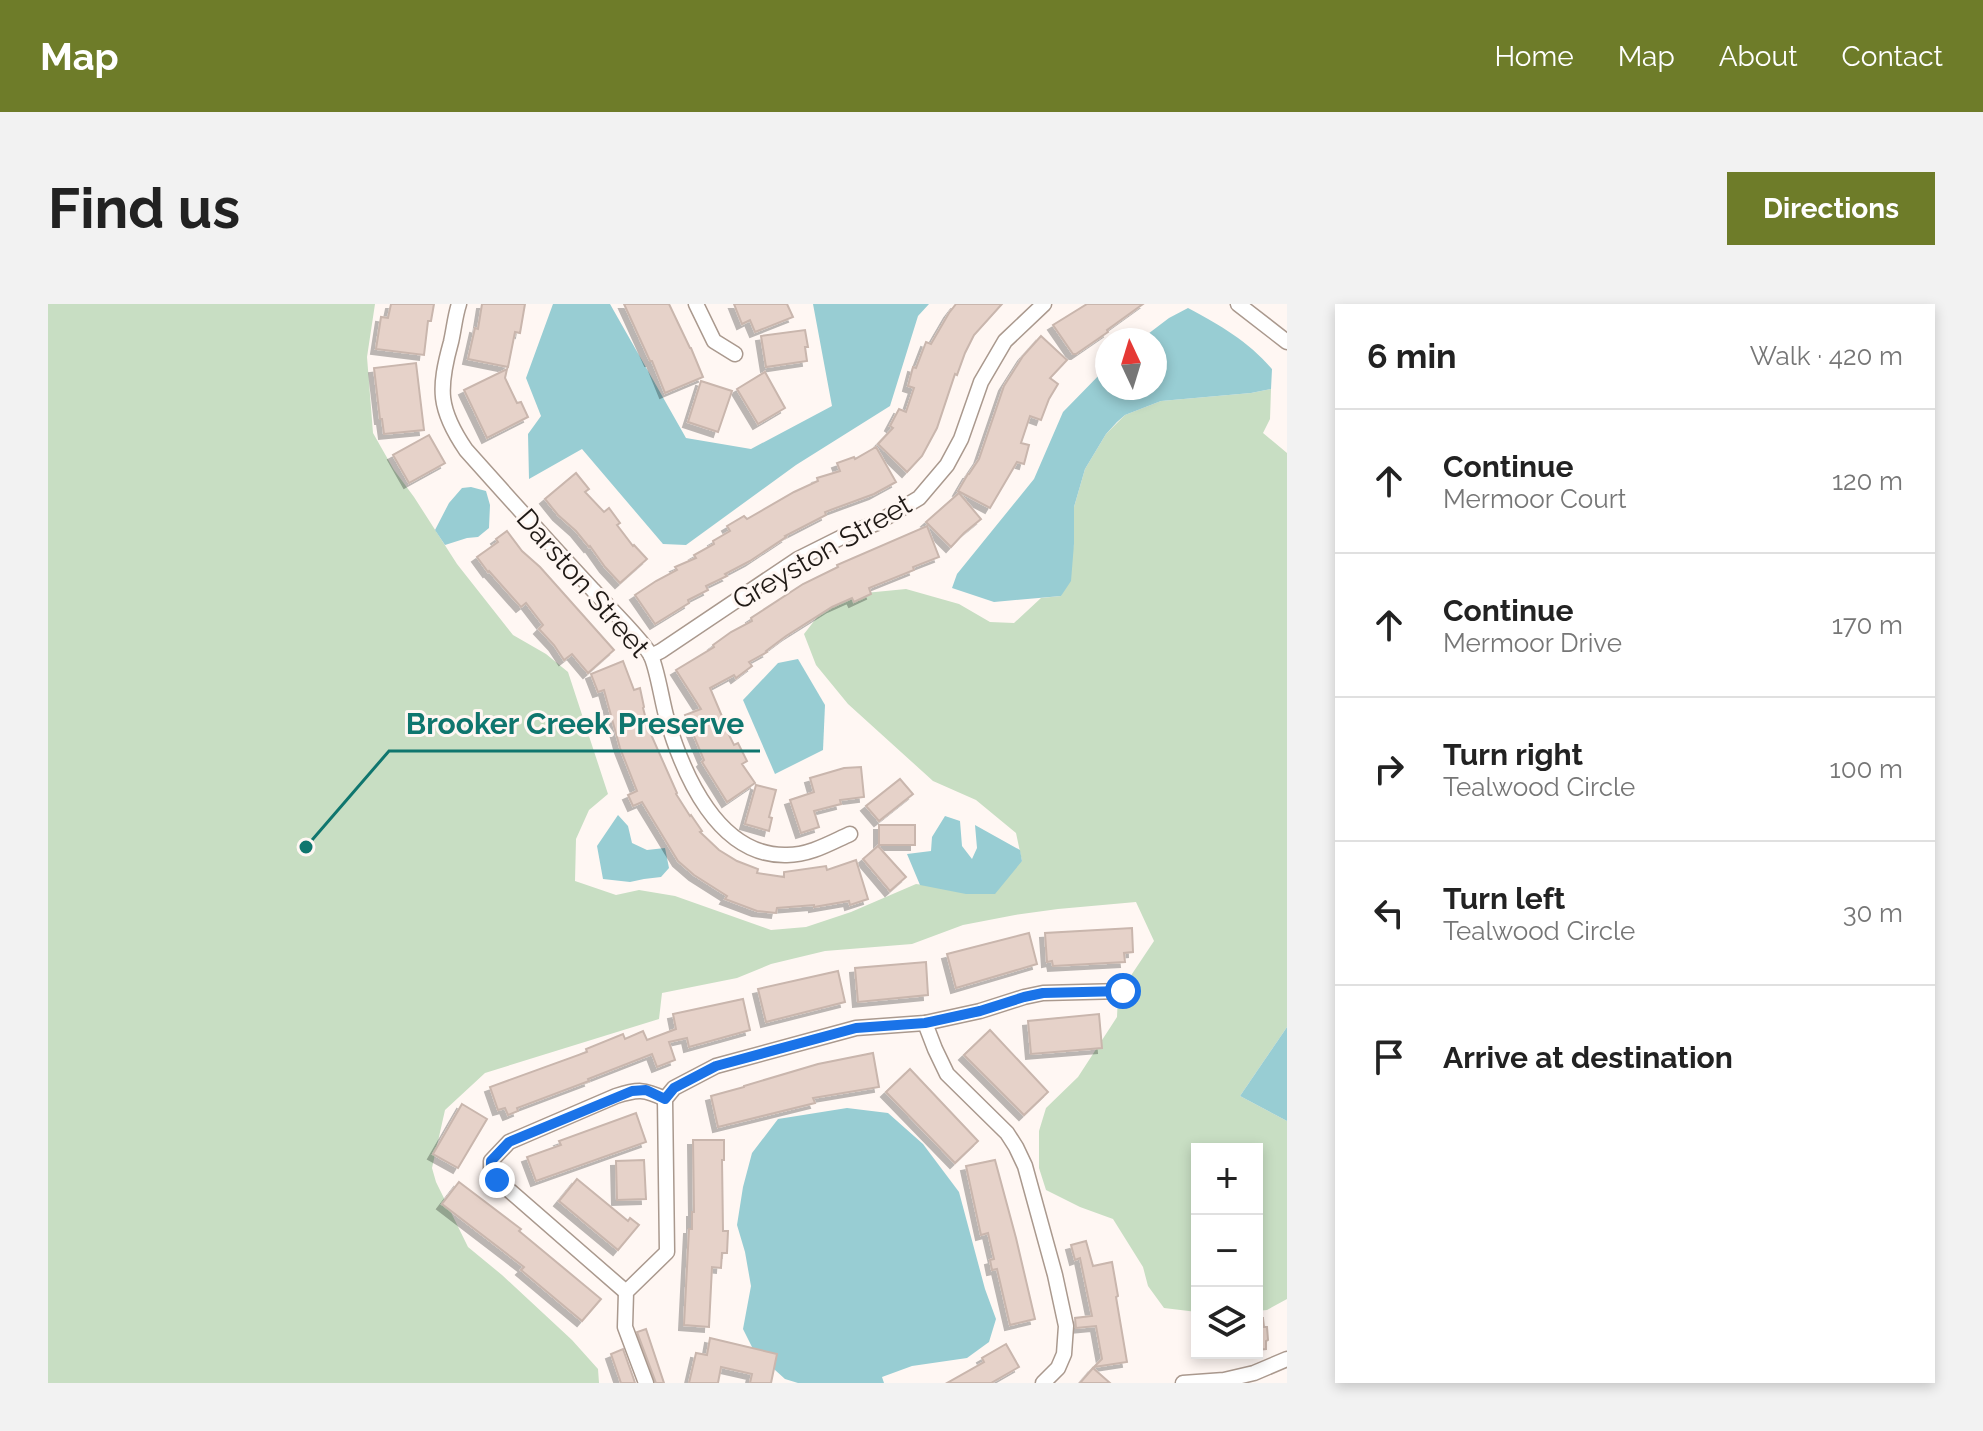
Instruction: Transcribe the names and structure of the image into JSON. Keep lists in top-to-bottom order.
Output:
{
  "streets": {
    "street": ["Greyston Street", "Darston Street"]
  },
  "crossings": [
    ["Greyston Street", "Darston Street"]
  ],
  "places": ["Brooker Creek Preserve"],
  "north": "top",
  "page": {
    "header": "Map",
    "nav": [
      "Home",
      "Map",
      "About",
      "Contact"
    ],
    "buttons": "Directions",
    "title": "Find us",
    "heading": ["6 min", "Walk · 420 m"],
    "list": [
      ["Continue", "Mermoor Court", "120 m"],
      ["Continue", "Mermoor Drive", "170 m"],
      ["Turn right", "Tealwood Circle", "100 m"],
      ["Turn left", "Tealwood Circle", "30 m"],
      "Arrive at destination"
    ],
    "map_buttons": ["+", "−"]
  }
}
